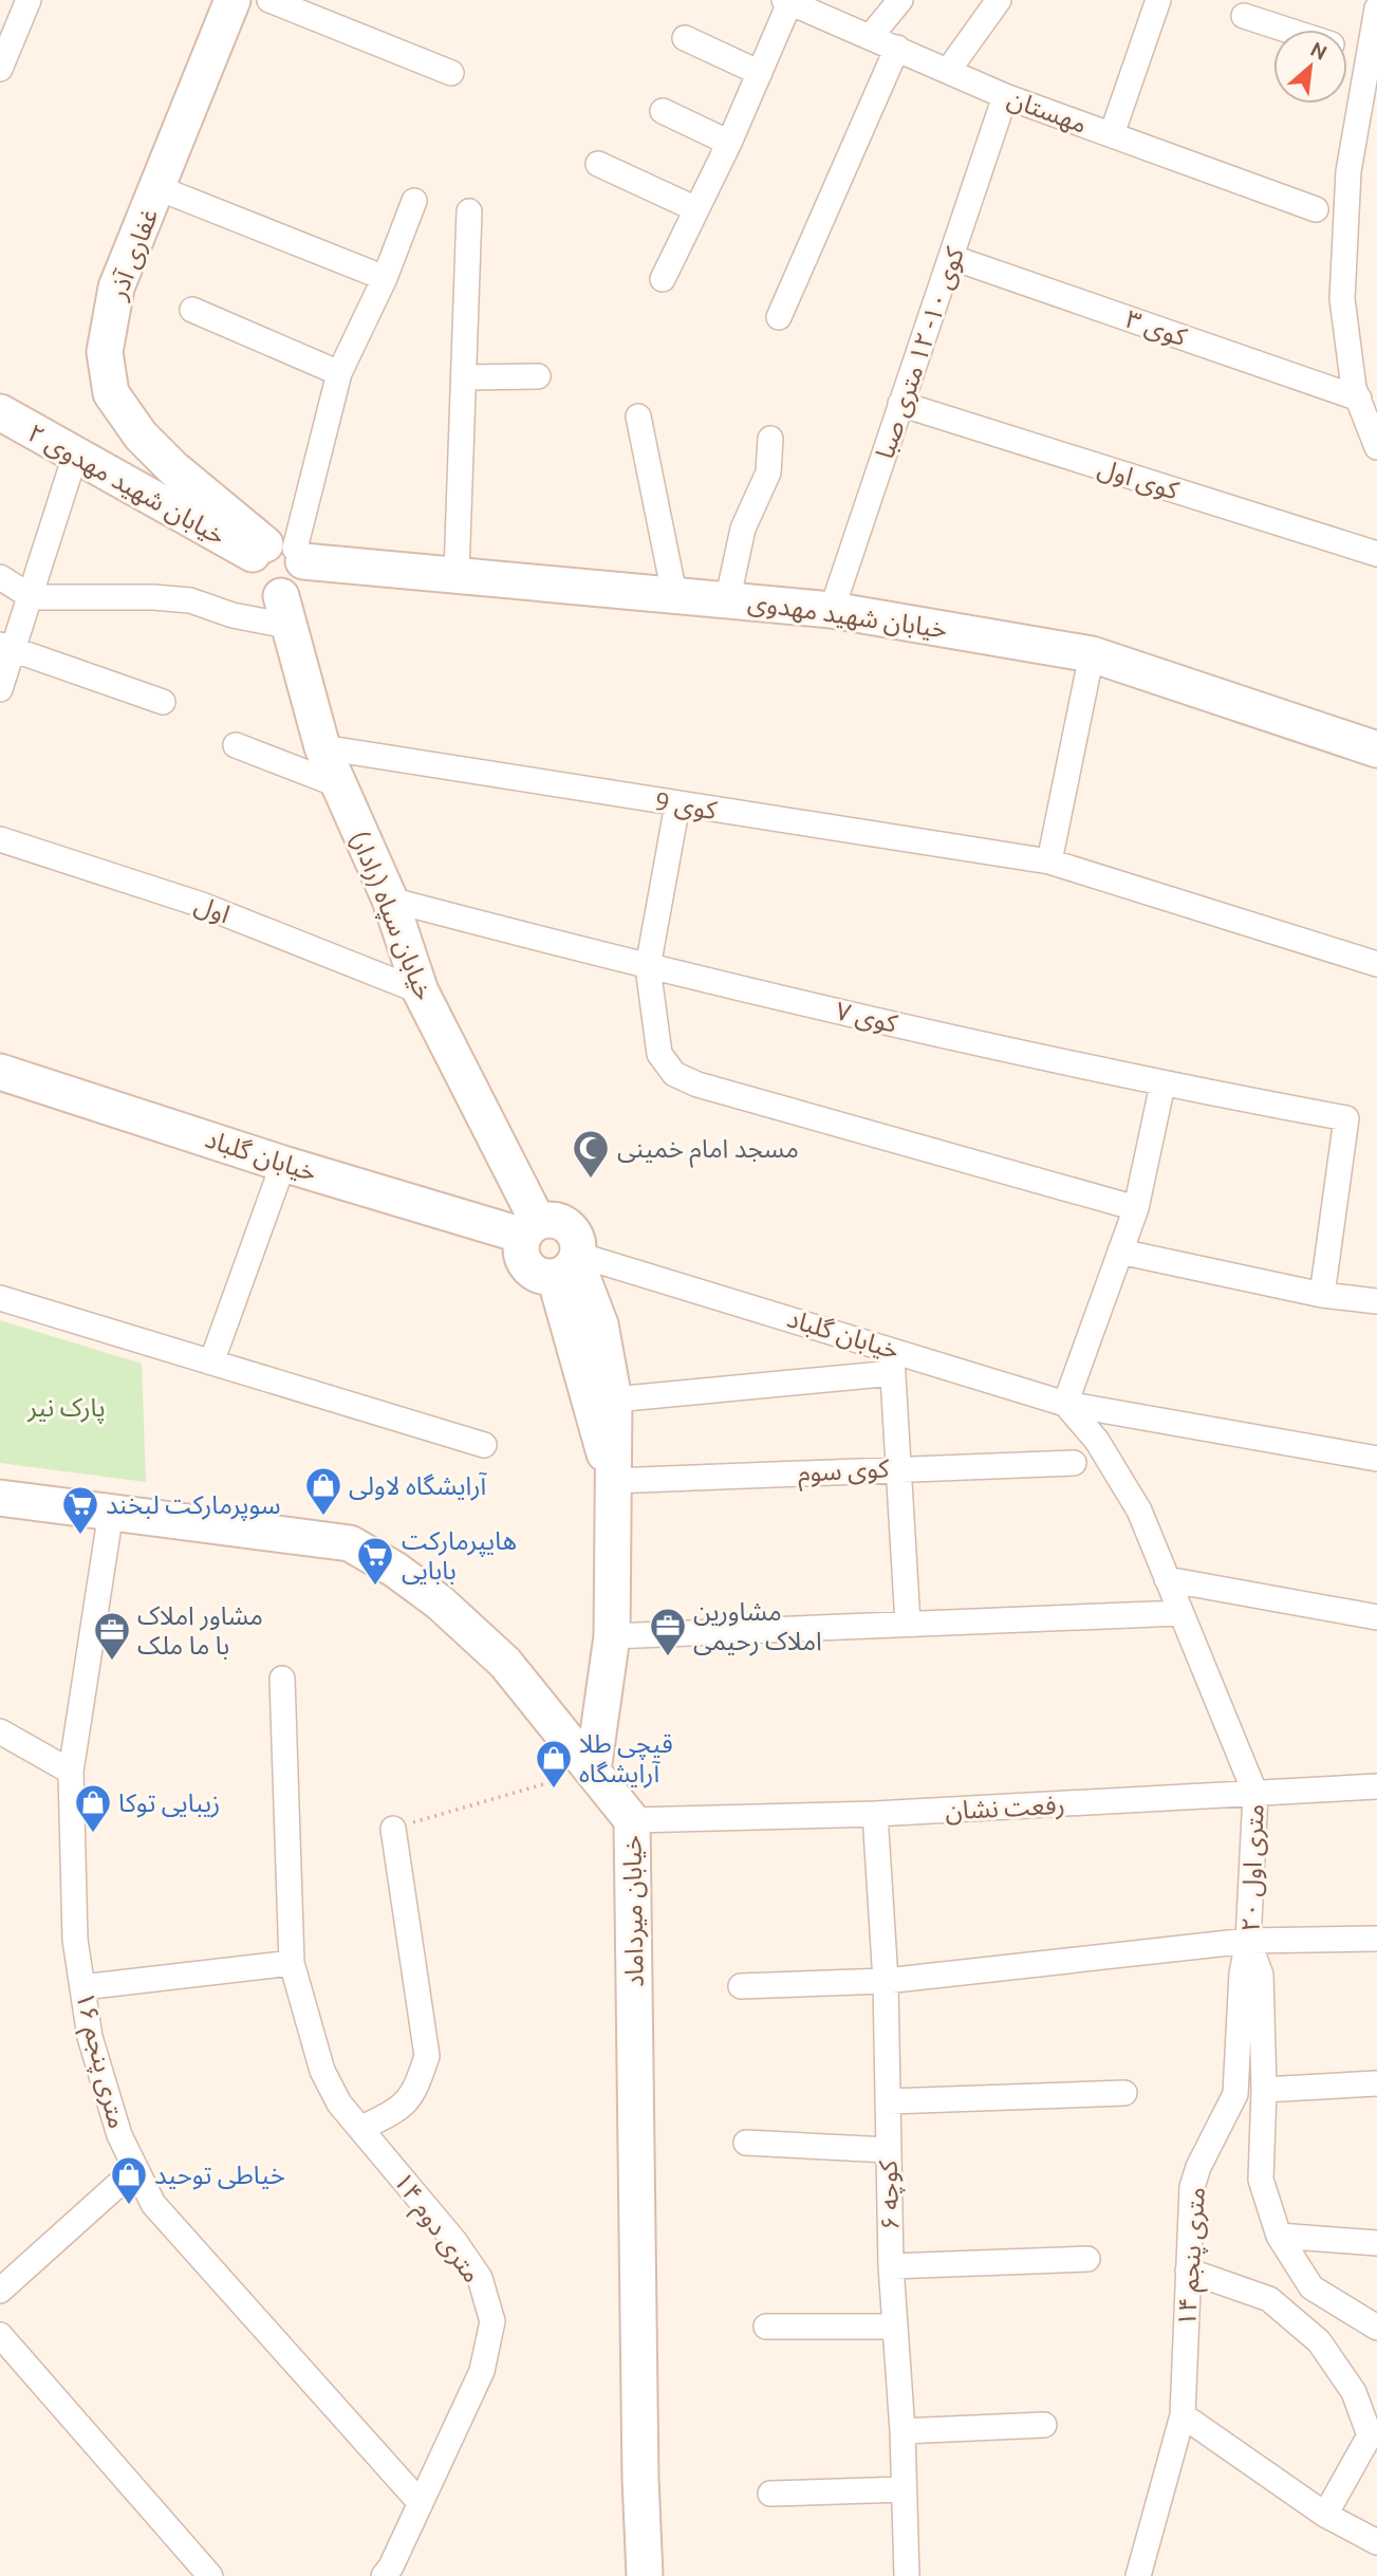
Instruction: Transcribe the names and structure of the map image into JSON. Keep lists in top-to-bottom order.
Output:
{
  "streets": {
    "street": [
      "مهستان",
      "غفاری آذر",
      "کوی ۳",
      "کوی ۱۰- ۱۲ متری صبا",
      "کوی اول",
      "خیابان شهید مهدوی ۲",
      "خیابان شهید مهدوی",
      "کوی 9",
      "اول",
      "خیابان سپاه (رادار)",
      "کوی ۷",
      "خیابان گلباد",
      "کوی سوم",
      "رفعت نشان",
      "۲۰ متری اول",
      "خیابان میرداماد",
      "۱۶ متری پنجم",
      "کوچه ۶",
      "۱۴ متری دوم",
      "۱۴ متری پنجم"
    ]
  },
  "crossings": [
    ["مهستان", "کوی ۱۰- ۱۲ متری صبا"],
    ["غفاری آذر", "خیابان شهید مهدوی ۲"],
    ["غفاری آذر", "خیابان شهید مهدوی"],
    ["کوی ۳", "کوی ۱۰- ۱۲ متری صبا"],
    ["کوی ۱۰- ۱۲ متری صبا", "کوی اول"],
    ["کوی ۱۰- ۱۲ متری صبا", "خیابان شهید مهدوی"],
    ["خیابان شهید مهدوی ۲", "خیابان شهید مهدوی"],
    ["کوی 9", "خیابان سپاه (رادار)"],
    ["اول", "خیابان سپاه (رادار)"],
    ["خیابان سپاه (رادار)", "کوی ۷"],
    ["خیابان سپاه (رادار)", "خیابان گلباد"],
    ["خیابان گلباد", "۲۰ متری اول"],
    ["رفعت نشان", "۲۰ متری اول"],
    ["رفعت نشان", "خیابان میرداماد"],
    ["رفعت نشان", "کوچه ۶"],
    ["۲۰ متری اول", "۱۴ متری پنجم"],
    ["خیابان میرداماد", "۱۶ متری پنجم"],
    ["۱۶ متری پنجم", "۱۴ متری دوم"]
  ],
  "parks": ["پارک نیر"],
  "places": {
    "mosque": ["مسجد امام خمینی"],
    "shop": [
      "آرایشگاه لاولی",
      "قیچی طلا آرایشگاه",
      "زیبایی توکا",
      "خیاطی توحید"
    ],
    "supermarket": ["سوپرمارکت لبخند", "هایپرمارکت بابایی"],
    "office": ["مشاورین املاک رحیمی", "مشاور املاک با ما ملک"]
  },
  "north": "top right"
}
